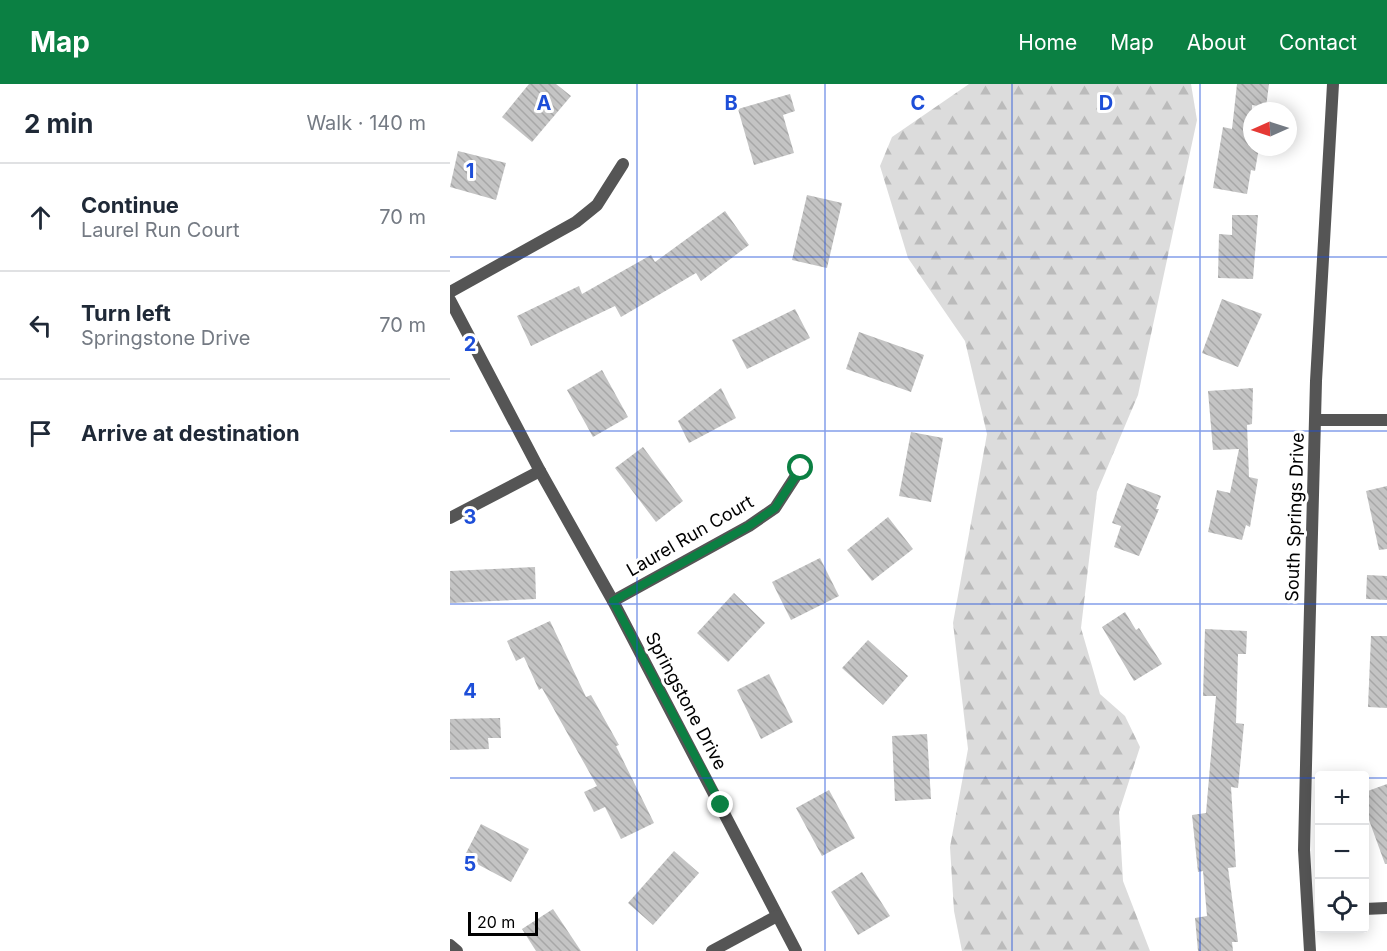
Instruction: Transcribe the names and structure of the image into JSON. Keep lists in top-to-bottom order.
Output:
{
  "streets": {
    "street": ["South Springs Drive", "Laurel Run Court", "Springstone Drive"]
  },
  "crossings": [
    ["Laurel Run Court", "Springstone Drive"]
  ],
  "scale_bar": "20 m",
  "north": "left",
  "page": {
    "header": "Map",
    "nav": [
      "Home",
      "Map",
      "About",
      "Contact"
    ],
    "heading": ["2 min", "Walk · 140 m"],
    "list": [
      ["Continue", "Laurel Run Court", "70 m"],
      ["Turn left", "Springstone Drive", "70 m"],
      "Arrive at destination"
    ],
    "map_buttons": ["+", "−"],
    "scale": "20 m"
  },
  "grid": {
    "columns": [
      "A",
      "B",
      "C",
      "D"
    ],
    "rows": [
      "1",
      "2",
      "3",
      "4",
      "5"
    ]
  }
}
